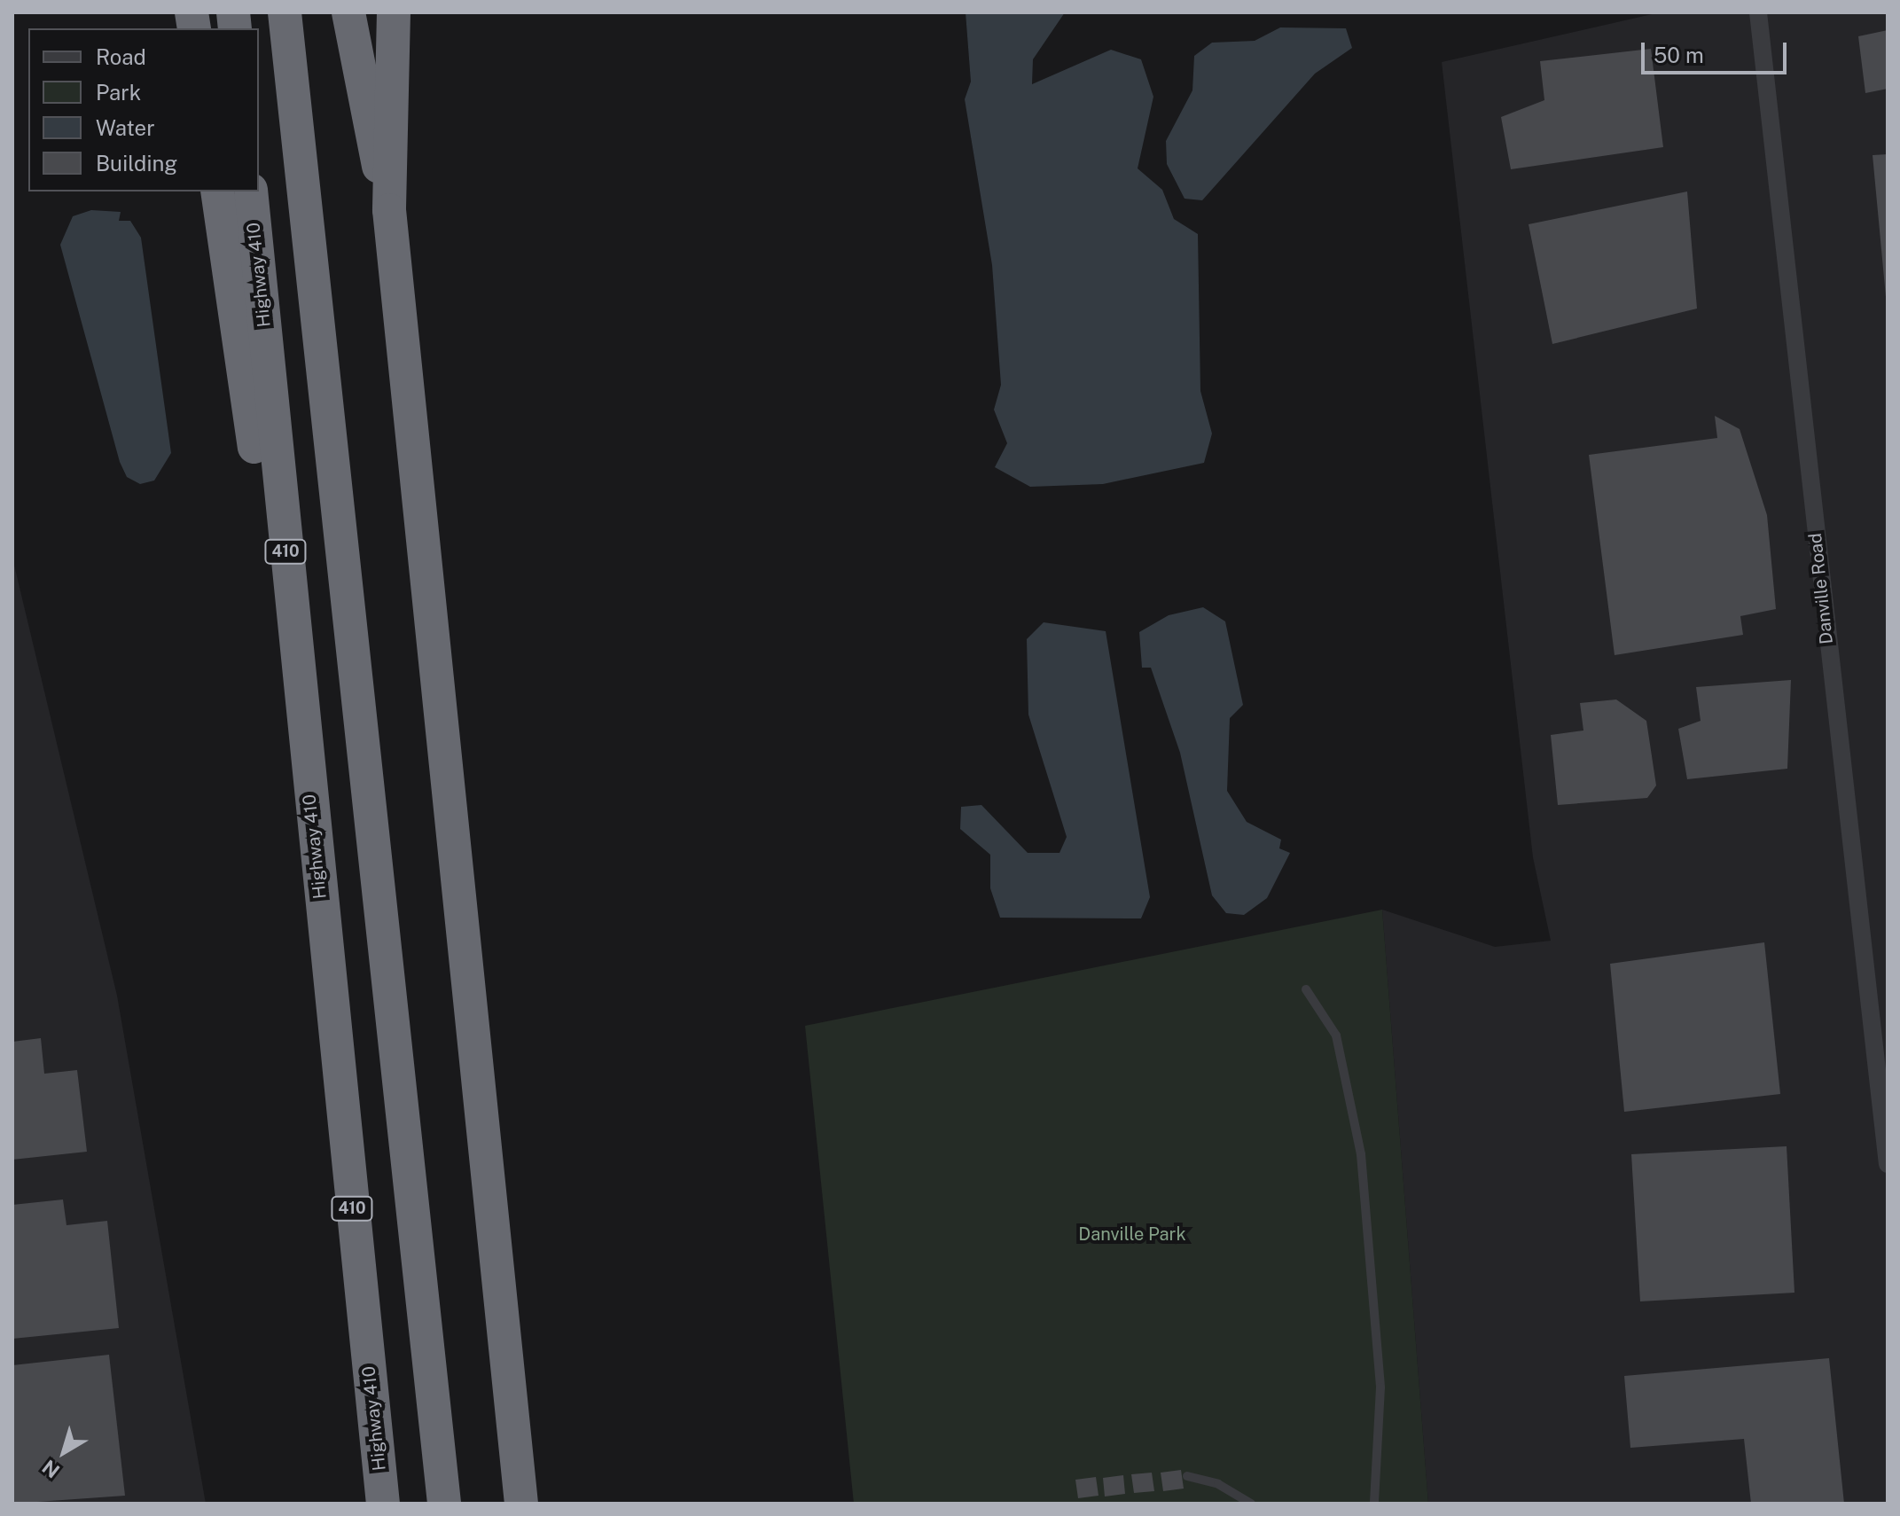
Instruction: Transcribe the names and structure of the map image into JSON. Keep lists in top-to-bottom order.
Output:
{
  "streets": {
    "highway": ["Highway 410", "410"],
    "street": ["Danville Road"]
  },
  "parks": ["Danville Park"],
  "legend": [
    "Road",
    "Park",
    "Water",
    "Building"
  ],
  "scale_bar": "50 m",
  "north": "bottom left"
}
